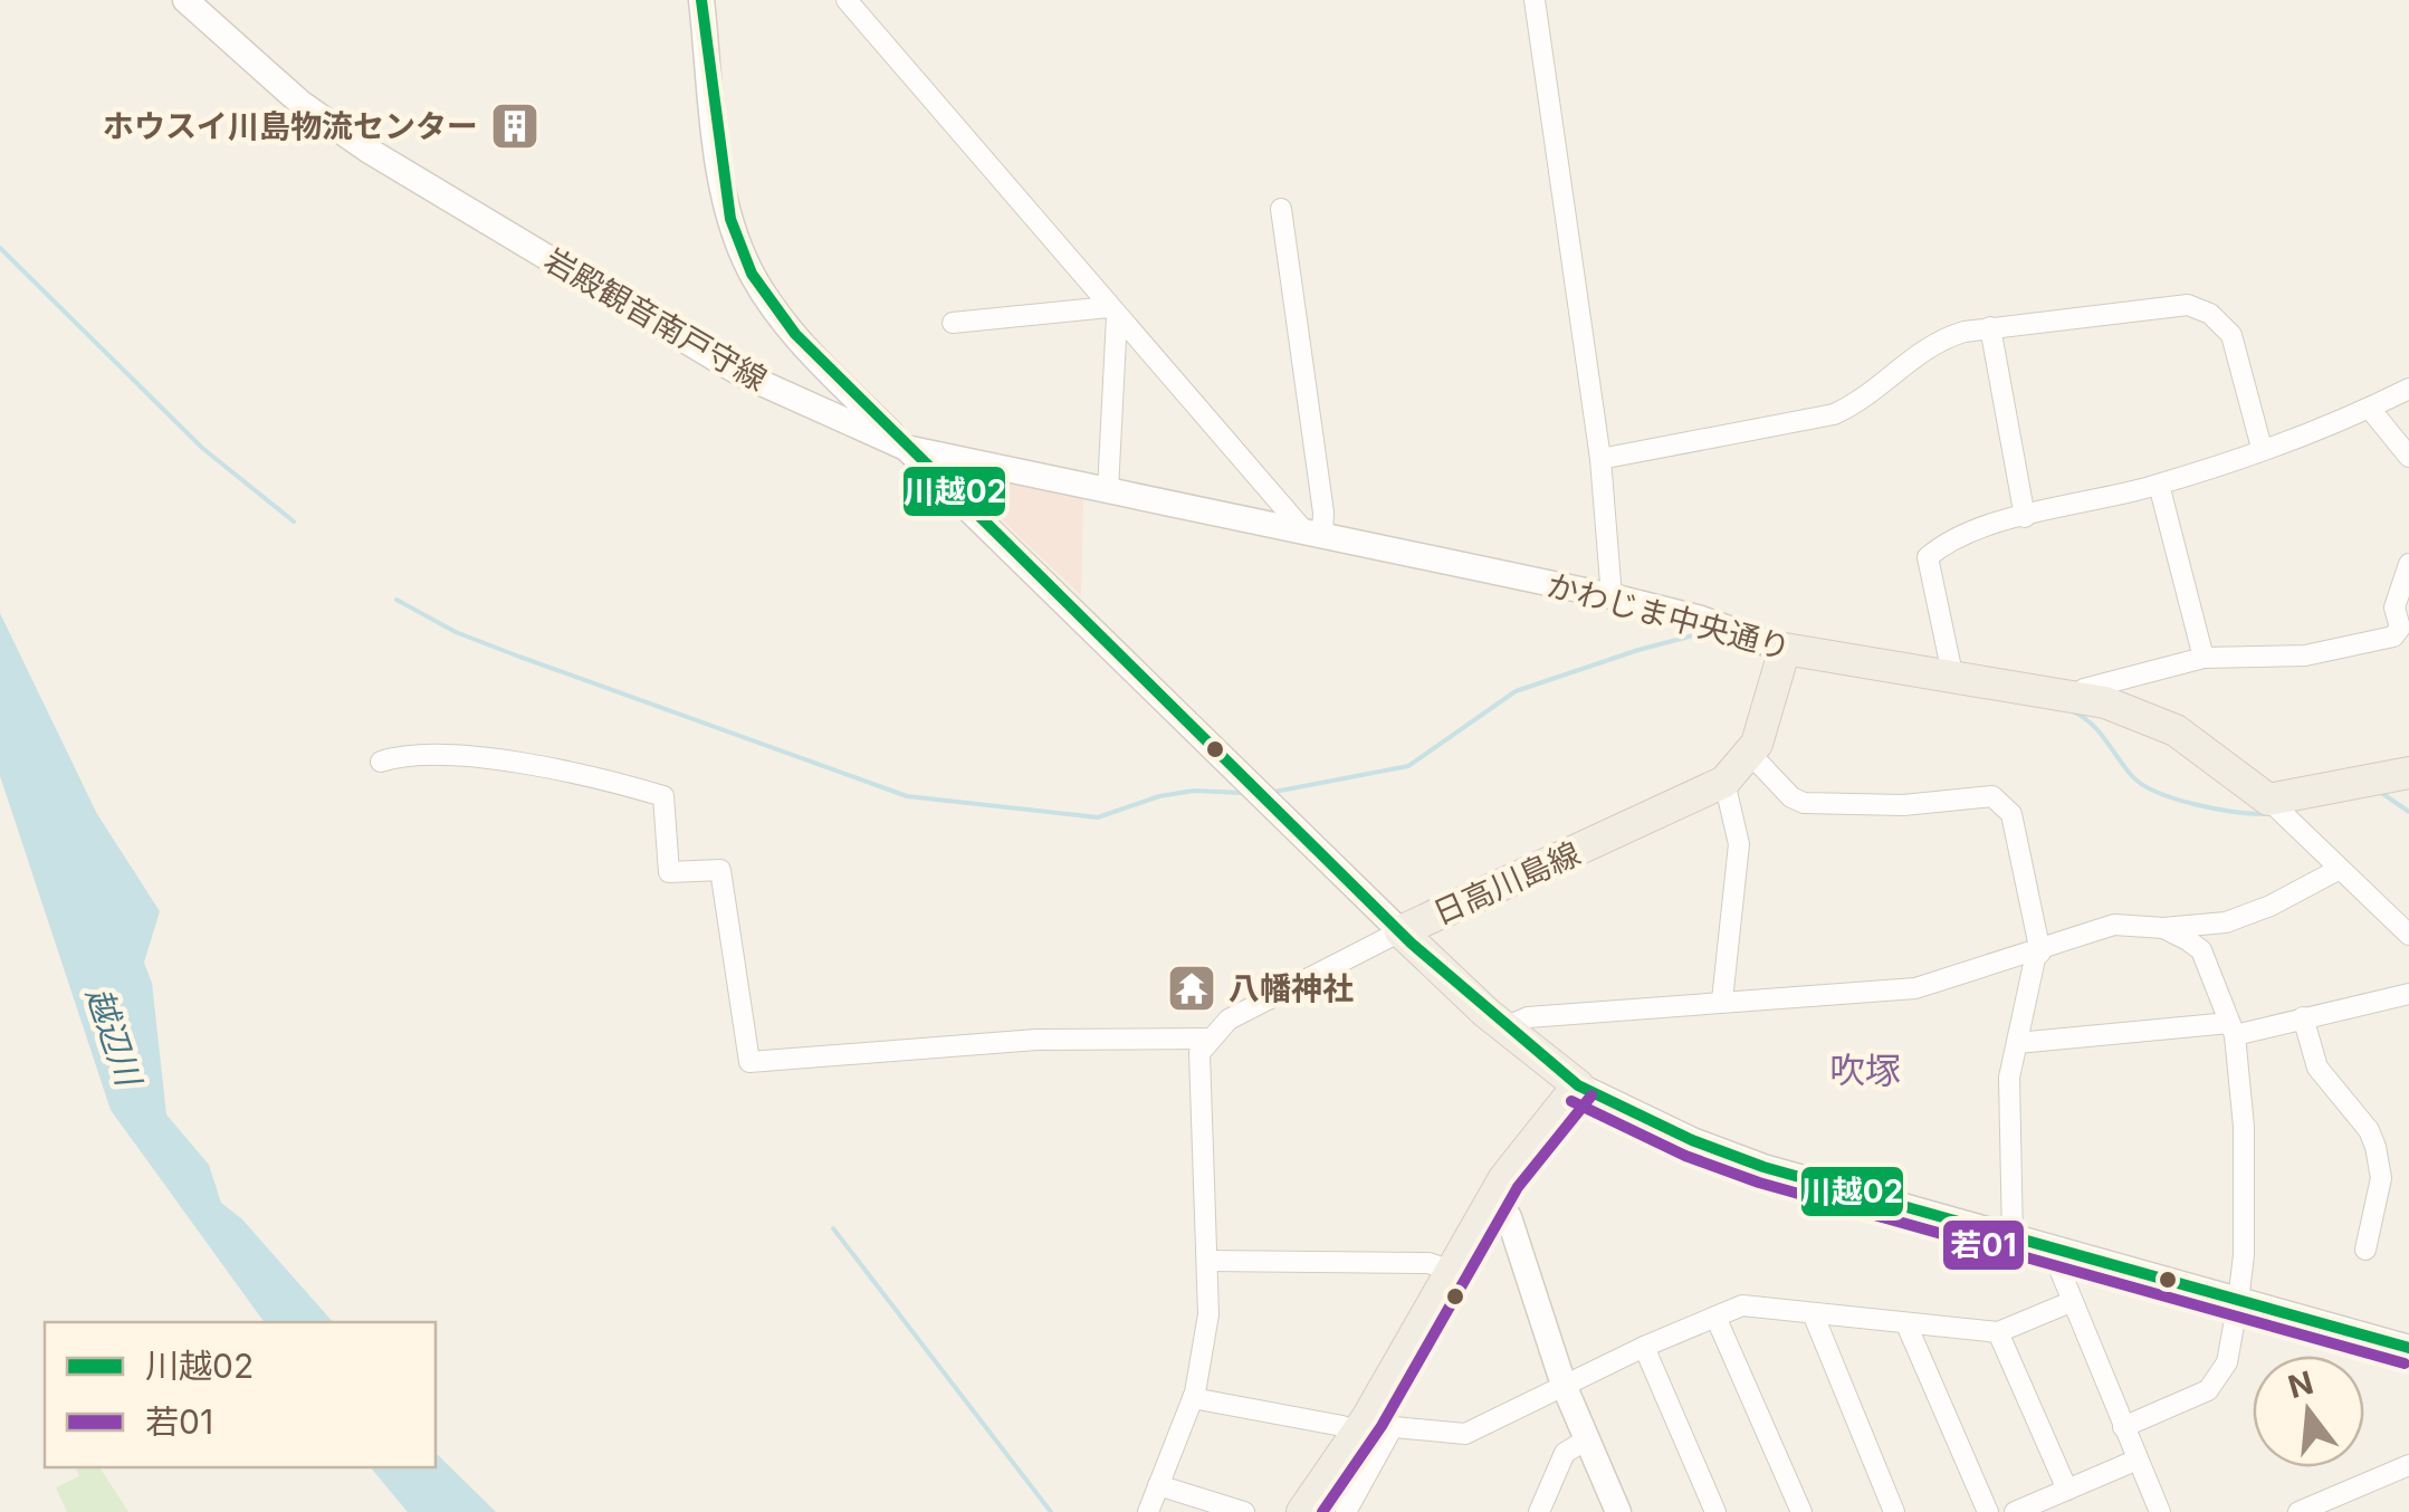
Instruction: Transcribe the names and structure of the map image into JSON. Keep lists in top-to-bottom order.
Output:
{
  "streets": {
    "main road": ["かわじま中央通り", "日高川島線"],
    "street": ["岩殿観音南戸守線"]
  },
  "crossings": [
    ["岩殿観音南戸守線", "かわじま中央通り"],
    ["岩殿観音南戸守線", "日高川島線"],
    ["かわじま中央通り", "日高川島線"]
  ],
  "districts": ["吹塚"],
  "water": ["越辺川"],
  "places": {
    "building": ["ホウスイ川島物流センター"],
    "temple": ["八幡神社"]
  },
  "lines": ["transit line 川越02", "transit line 若01"],
  "legend": ["川越02", "若01"],
  "north": "top"
}
